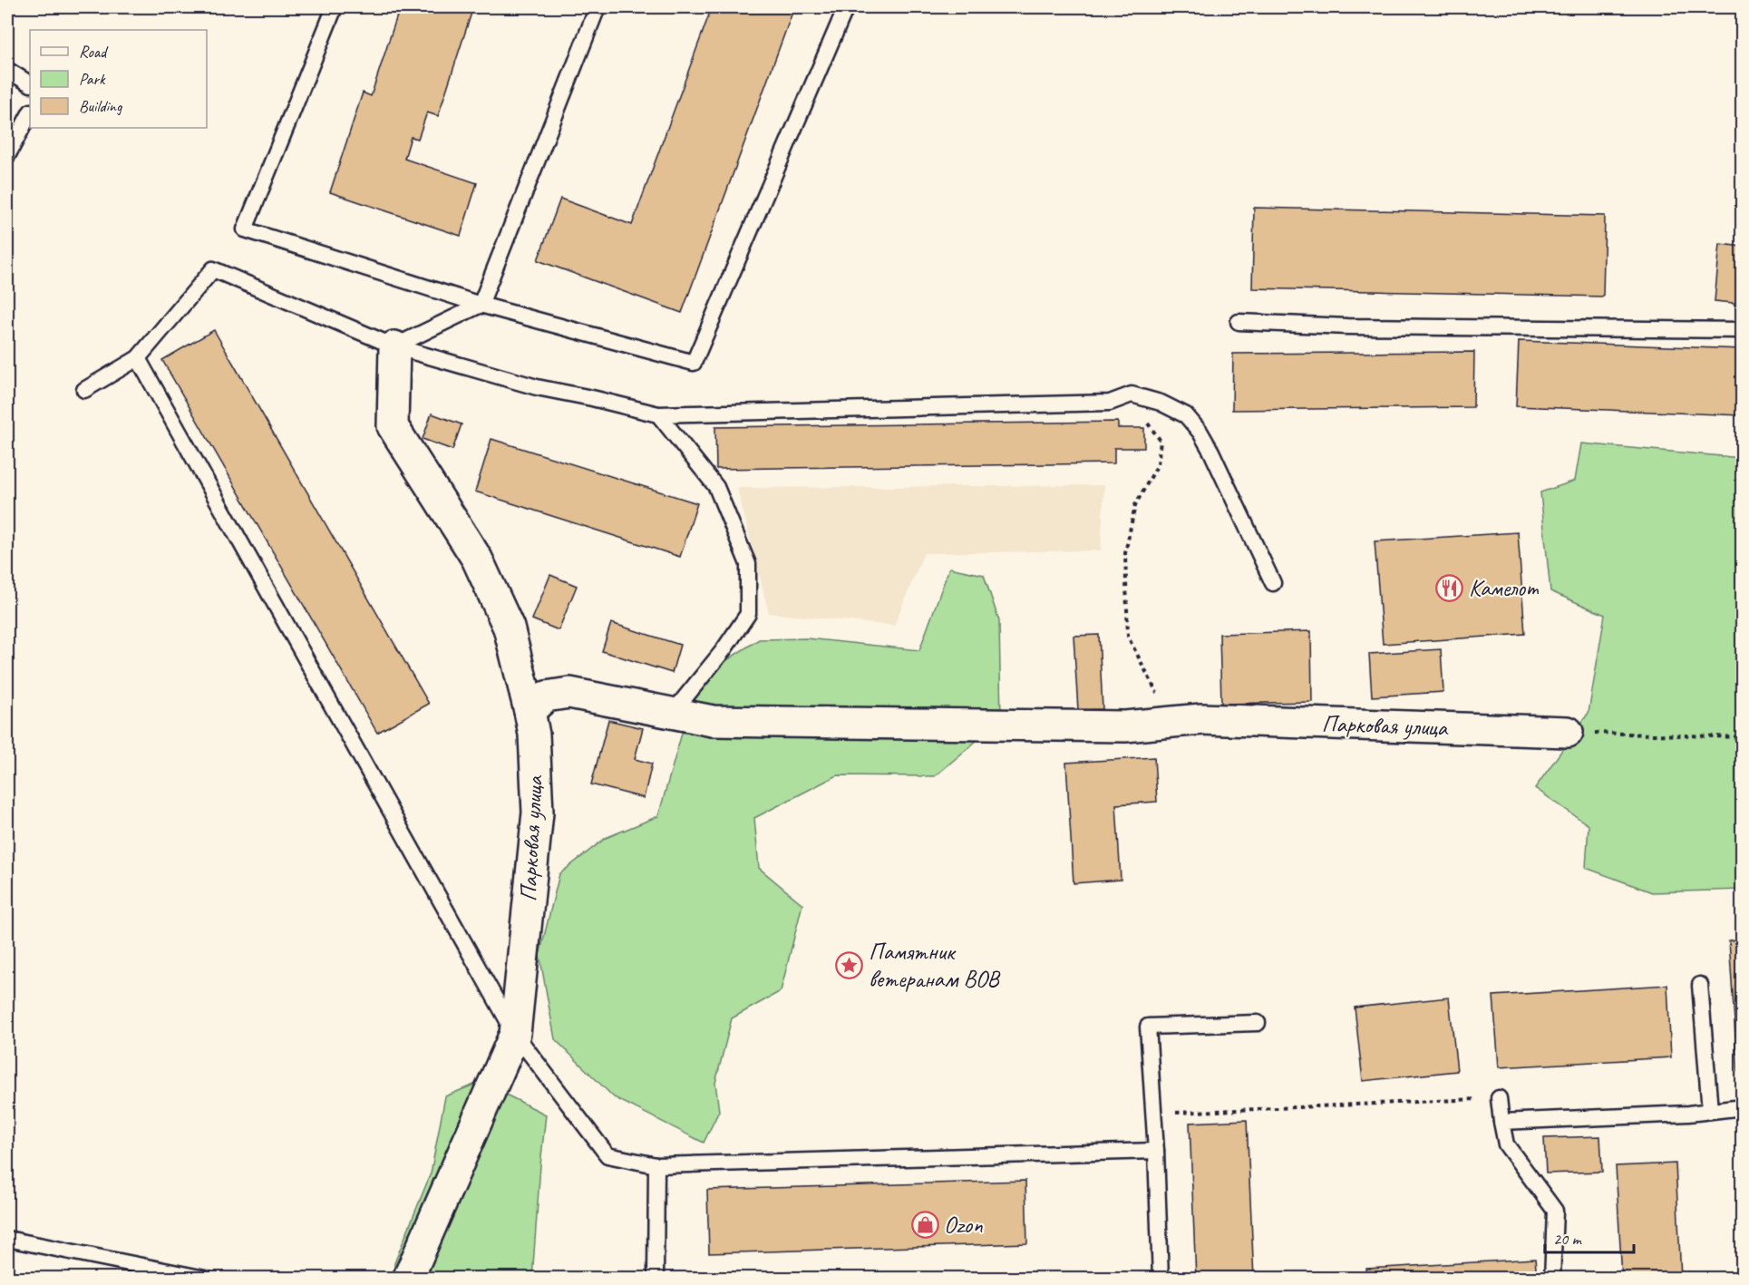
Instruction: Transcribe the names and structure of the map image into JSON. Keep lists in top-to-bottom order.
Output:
{
  "streets": {
    "street": ["Парковая улица"]
  },
  "places": {
    "restaurant": ["Камелот"],
    "place": ["Памятник ветеранам ВОВ"],
    "shop": ["Ozon"]
  },
  "legend": ["Road", "Park", "Building"],
  "scale_bar": "20 m"
}
